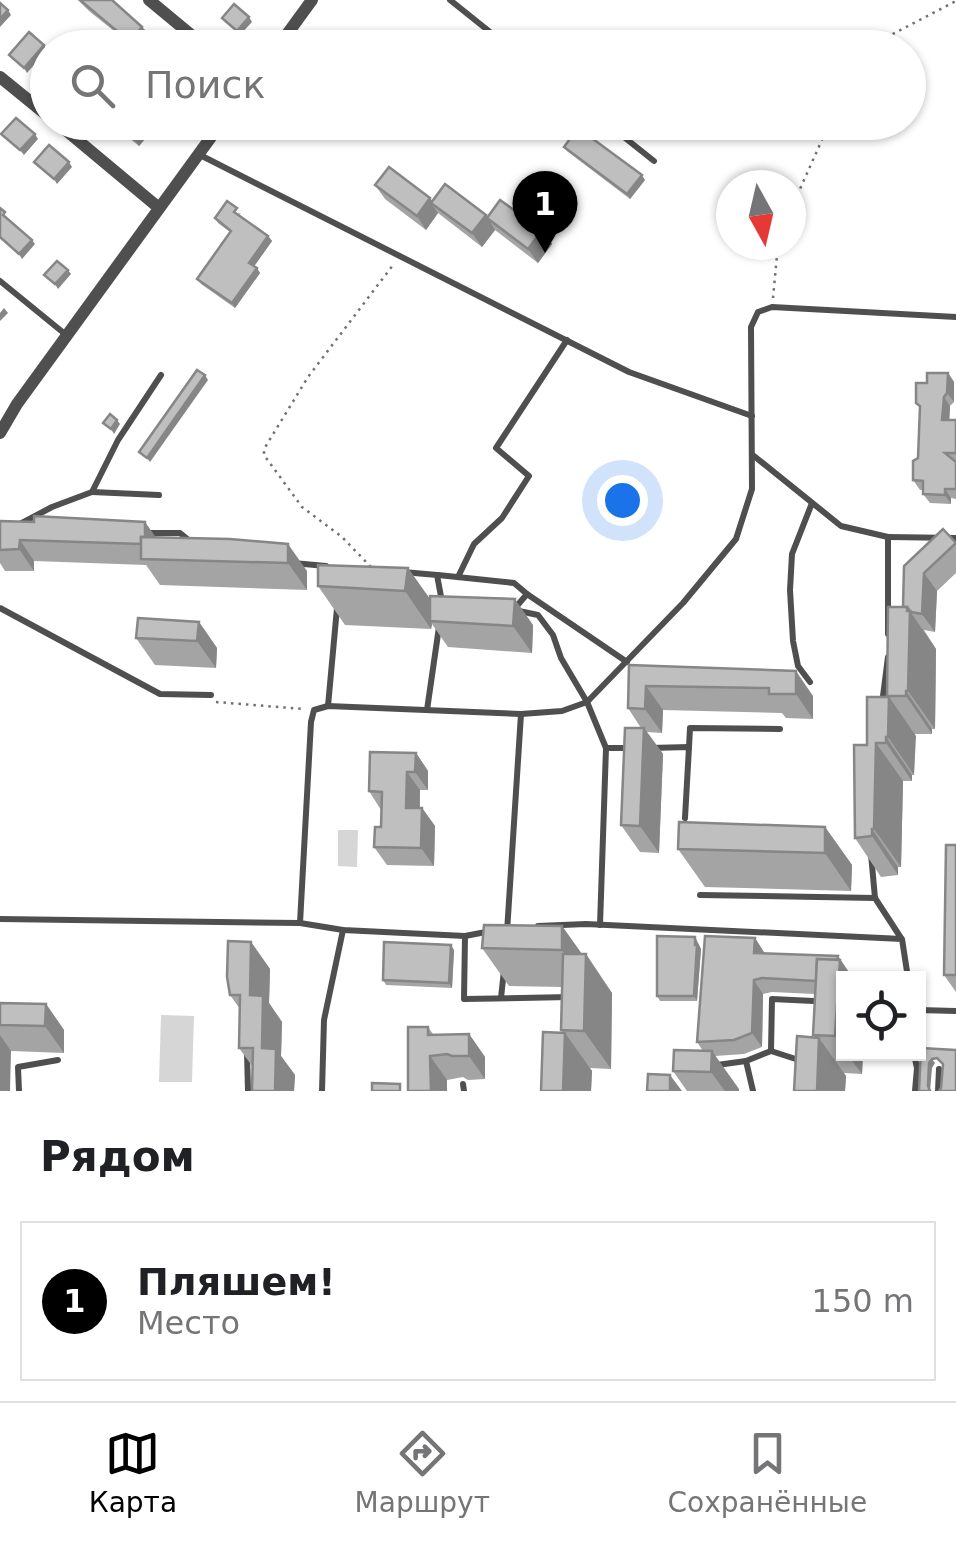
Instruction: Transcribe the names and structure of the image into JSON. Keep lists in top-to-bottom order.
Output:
{
  "north": "bottom",
  "page": {
    "search": "Поиск",
    "pins": "1",
    "heading": "Рядом",
    "list": [
      {
        "mark": "1",
        "name": "Пляшем!",
        "note": "Место",
        "value": "150 m"
      }
    ],
    "nav": ["Карта", "Маршрут", "Сохранённые"]
  }
}
